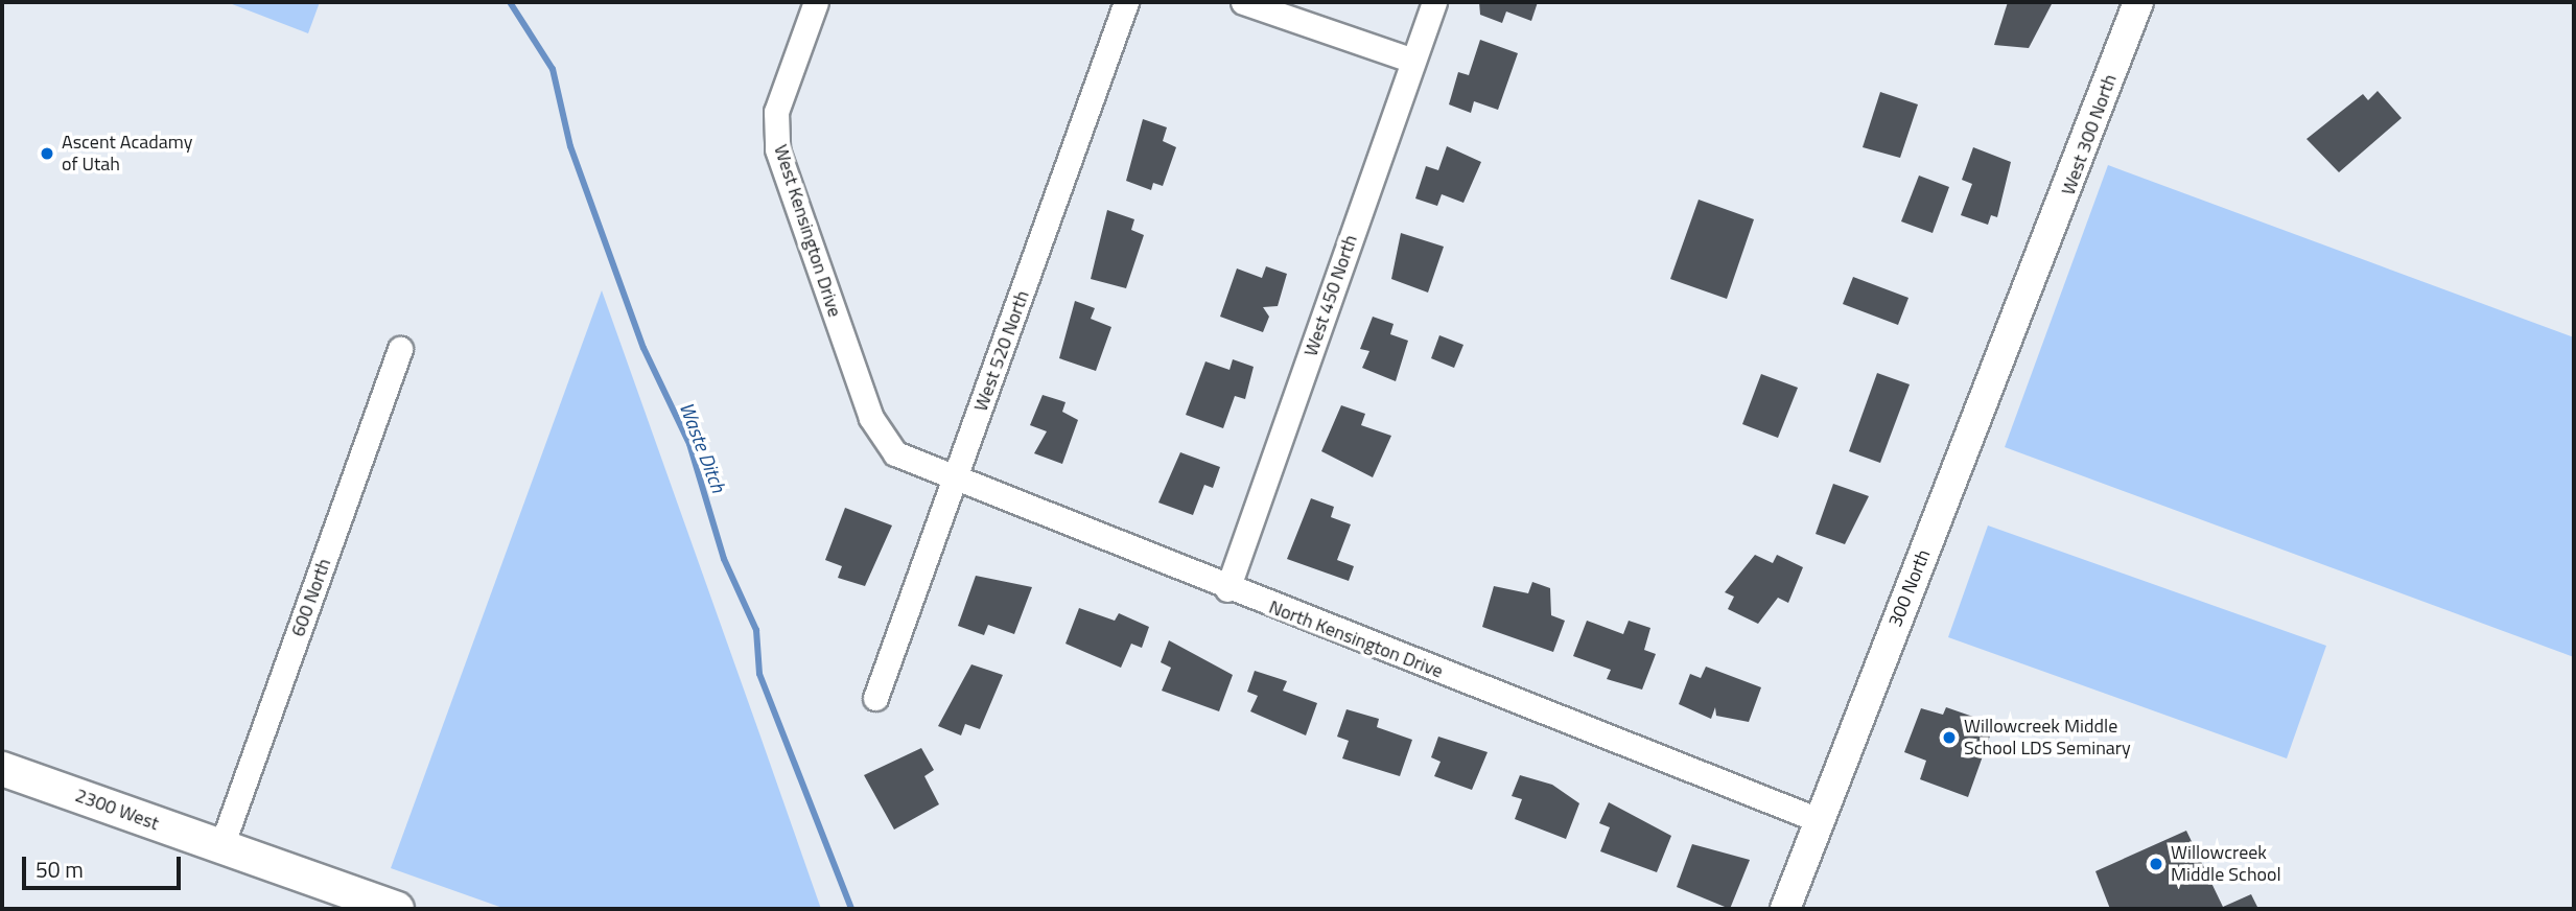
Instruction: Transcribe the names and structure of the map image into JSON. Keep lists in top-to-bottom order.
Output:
{
  "streets": {
    "main road": ["2300 West"],
    "street": [
      "West 300 North",
      "West Kensington Drive",
      "West 450 North",
      "West 520 North",
      "300 North",
      "600 North",
      "North Kensington Drive"
    ]
  },
  "crossings": [
    ["West 300 North", "300 North"],
    ["West Kensington Drive", "North Kensington Drive"],
    ["West 450 North", "North Kensington Drive"],
    ["West 520 North", "North Kensington Drive"],
    ["300 North", "North Kensington Drive"],
    ["600 North", "2300 West"]
  ],
  "water": ["Waste Ditch"],
  "places": ["Ascent Acadamy of Utah", "Willowcreek Middle School LDS Seminary", "Willowcreek Middle School"],
  "scale_bar": "50 m"
}
